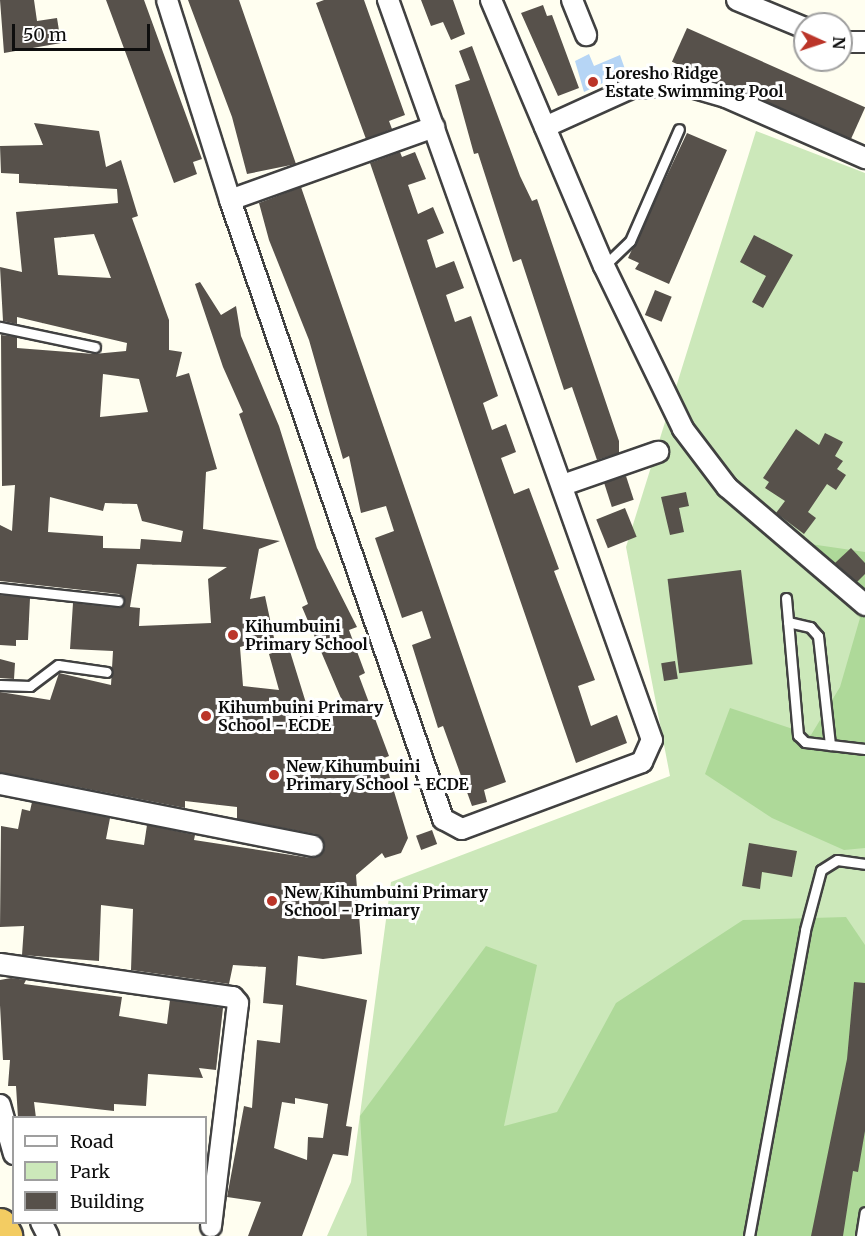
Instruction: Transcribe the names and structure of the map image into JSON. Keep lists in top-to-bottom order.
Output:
{
  "places": [
    "Loresho Ridge Estate Swimming Pool",
    "Kihumbuini Primary School",
    "Kihumbuini Primary School - ECDE",
    "New Kihumbuini Primary School - ECDE",
    "New Kihumbuini Primary School - Primary"
  ],
  "legend": ["Road", "Park", "Building"],
  "scale_bar": "50 m",
  "north": "right"
}
